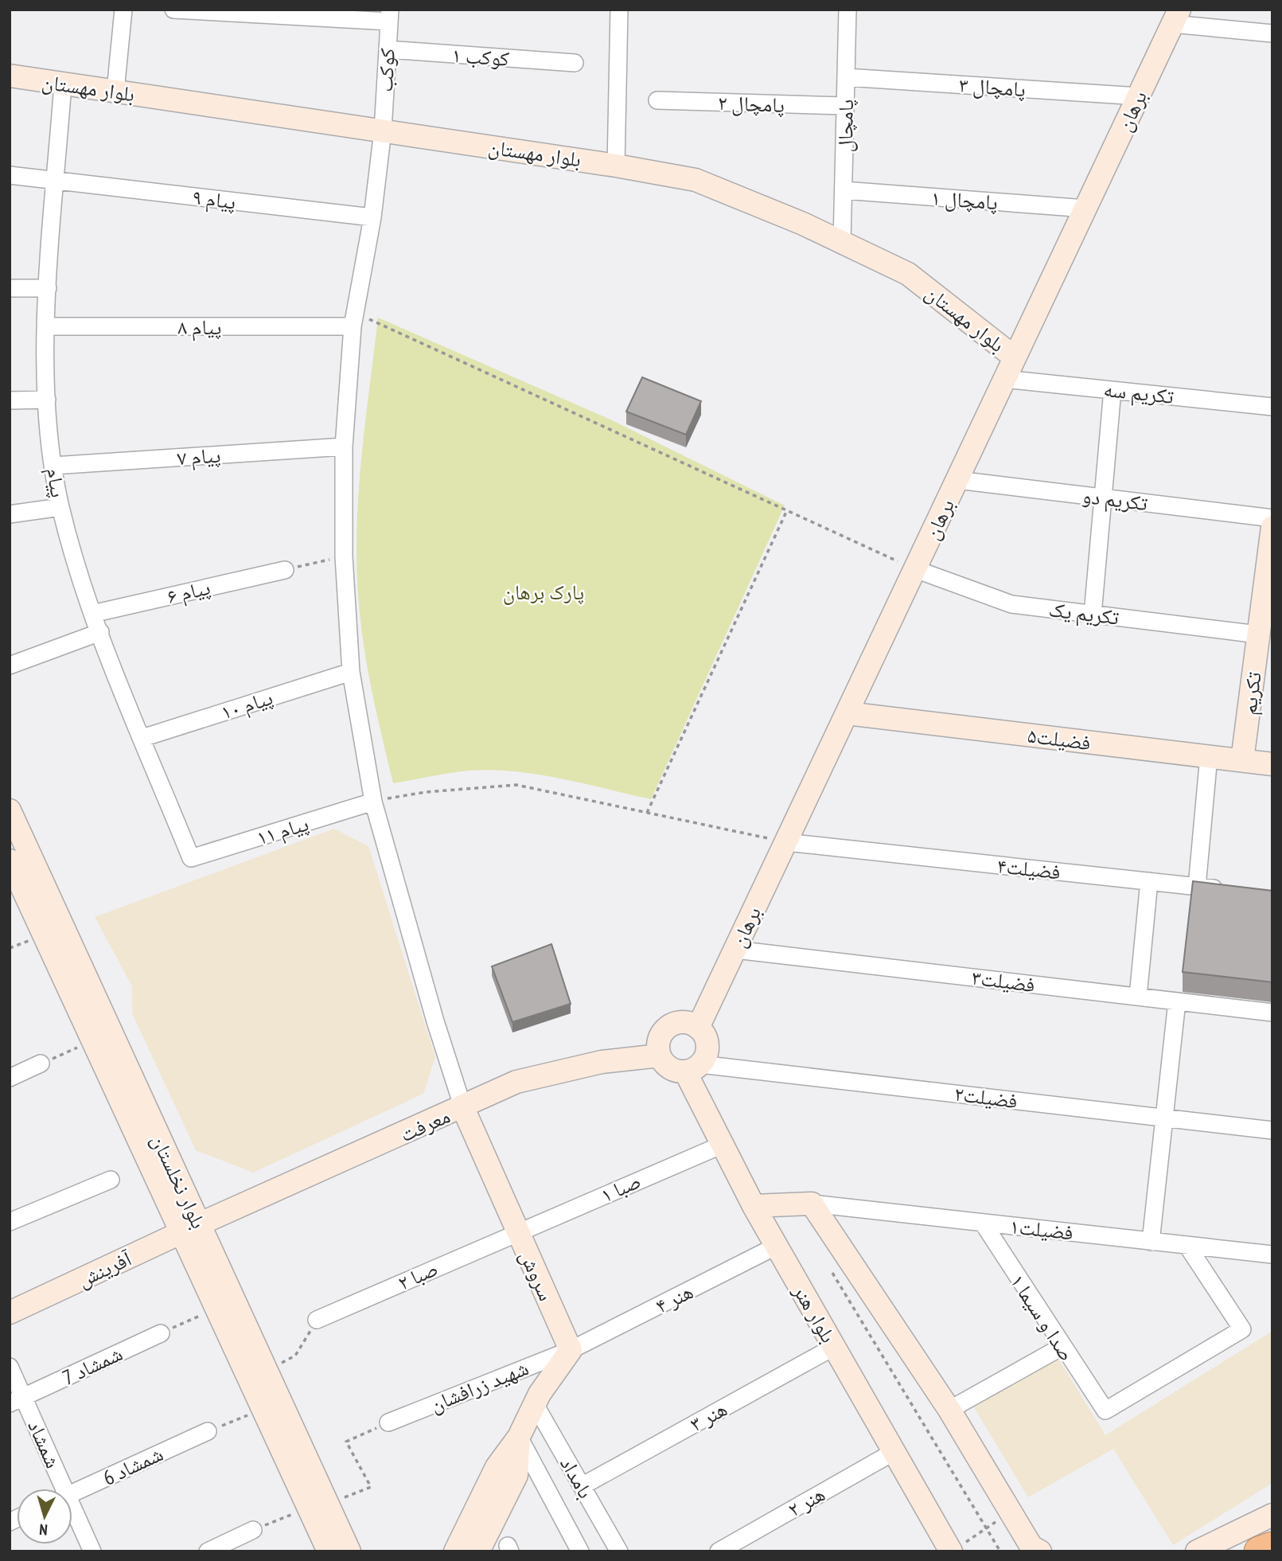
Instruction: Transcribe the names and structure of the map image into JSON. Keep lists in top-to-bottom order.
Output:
{
  "streets": {
    "street": [
      "کوکب ۱",
      "کوکب",
      "پامچال ۳",
      "بلوار مهستان",
      "پامچال ۲",
      "برهان",
      "پامچال",
      "پیام ۹",
      "پامچال ۱",
      "پیام ۸",
      "تکریم سه",
      "پیام ۷",
      "پیام",
      "تکریم دو",
      "پیام ۶",
      "تکریم یک",
      "تکریم",
      "پیام ۱۰",
      "فضیلت۵",
      "پیام ۱۱",
      "فضیلت۴",
      "فضیلت۳",
      "فضیلت۲",
      "معرفت",
      "بلوار نخلستان",
      "صبا ۱",
      "فضیلت۱",
      "آفرینش",
      "صبا ۲",
      "سروش",
      "هنر ۴",
      "بلوار هنر",
      "صدا و سیما ۱",
      "شمشاد 7",
      "شهید زرافشان",
      "هنر ۳",
      "شمشاد",
      "شمشاد 6",
      "بامداد",
      "هنر ۲"
    ]
  },
  "crossings": [
    ["کوکب ۱", "کوکب"],
    ["کوکب", "بلوار مهستان"],
    ["کوکب", "پیام ۹"],
    ["کوکب", "پیام ۸"],
    ["کوکب", "پیام ۷"],
    ["کوکب", "پیام ۱۰"],
    ["کوکب", "پیام ۱۱"],
    ["کوکب", "معرفت"],
    ["کوکب", "سروش"],
    ["پامچال ۳", "برهان"],
    ["پامچال ۳", "پامچال"],
    ["بلوار مهستان", "برهان"],
    ["بلوار مهستان", "پامچال"],
    ["بلوار مهستان", "پیام"],
    ["پامچال ۲", "پامچال"],
    ["برهان", "پامچال ۱"],
    ["برهان", "تکریم سه"],
    ["برهان", "تکریم دو"],
    ["برهان", "تکریم یک"],
    ["برهان", "فضیلت۵"],
    ["برهان", "فضیلت۴"],
    ["برهان", "فضیلت۳"],
    ["برهان", "فضیلت۲"],
    ["برهان", "معرفت"],
    ["برهان", "بلوار هنر"],
    ["پامچال", "پامچال ۱"],
    ["پیام ۹", "پیام"],
    ["پیام ۸", "پیام"],
    ["پیام ۷", "پیام"],
    ["پیام", "پیام ۶"],
    ["پیام", "پیام ۱۰"],
    ["پیام", "پیام ۱۱"],
    ["تکریم یک", "تکریم"],
    ["تکریم", "فضیلت۵"],
    ["فضیلت۲", "معرفت"],
    ["فضیلت۲", "بلوار هنر"],
    ["معرفت", "بلوار نخلستان"],
    ["معرفت", "آفرینش"],
    ["معرفت", "سروش"],
    ["معرفت", "بلوار هنر"],
    ["بلوار نخلستان", "آفرینش"],
    ["صبا ۱", "صبا ۲"],
    ["صبا ۱", "سروش"],
    ["صبا ۱", "بلوار هنر"],
    ["فضیلت۱", "صدا و سیما ۱"],
    ["صبا ۲", "سروش"],
    ["سروش", "هنر ۴"],
    ["سروش", "شهید زرافشان"],
    ["هنر ۴", "بلوار هنر"],
    ["هنر ۴", "شهید زرافشان"],
    ["بلوار هنر", "هنر ۳"],
    ["بلوار هنر", "هنر ۲"],
    ["شمشاد 7", "شمشاد"],
    ["هنر ۳", "بامداد"]
  ],
  "parks": ["پارک برهان"],
  "north": "bottom"
}
